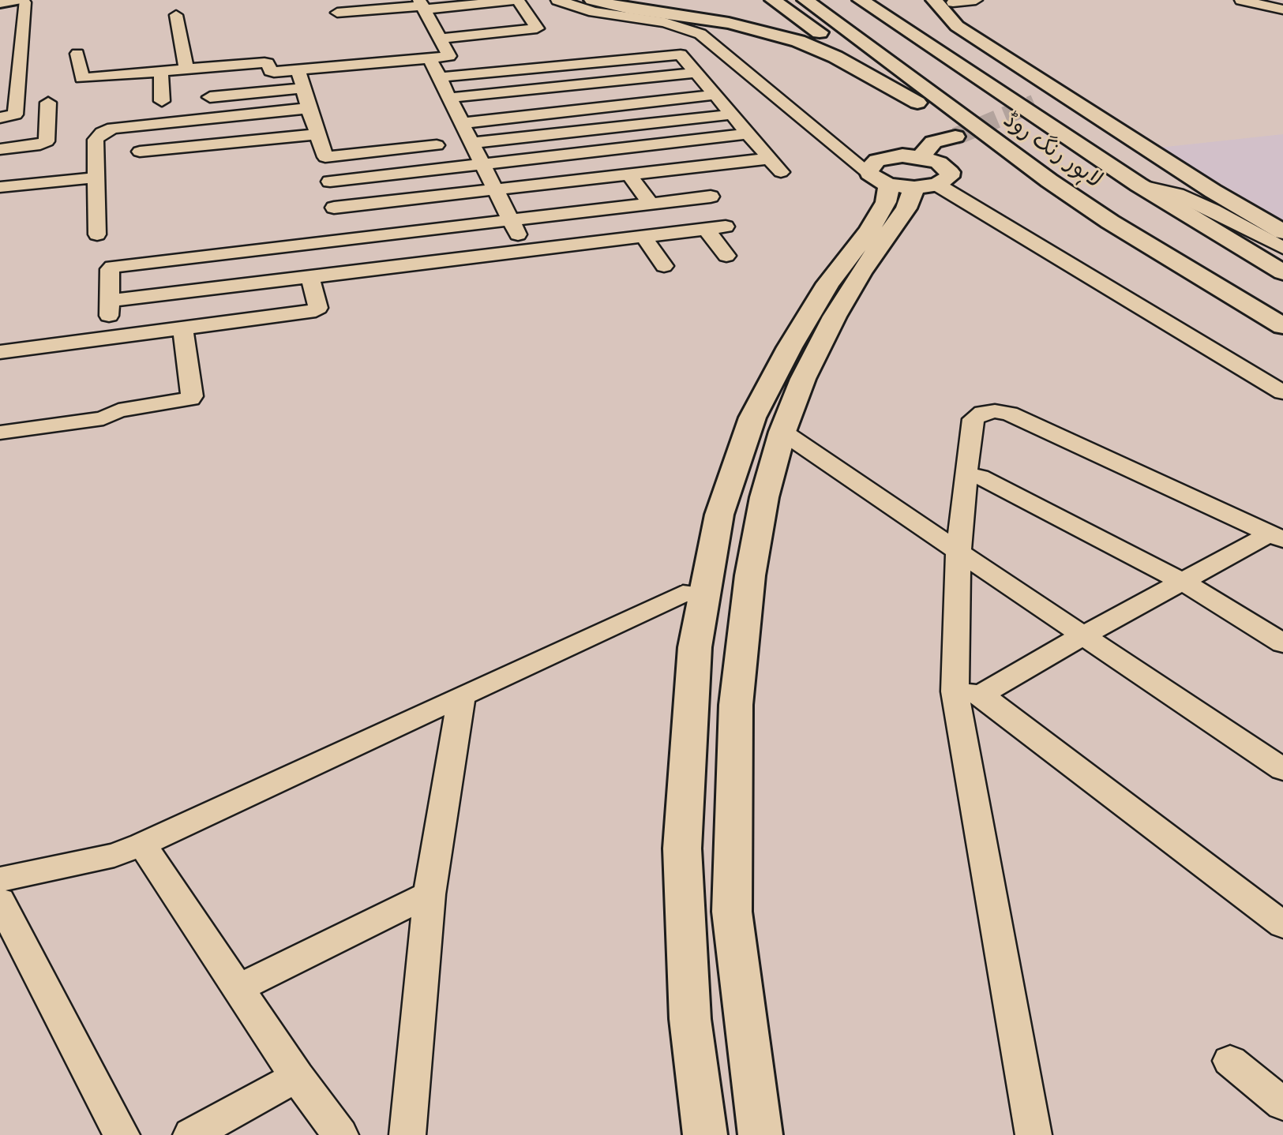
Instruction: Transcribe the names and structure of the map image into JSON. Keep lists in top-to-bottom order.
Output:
{
  "streets": {
    "main road": ["لاہور رنگ روڈ"]
  }
}
